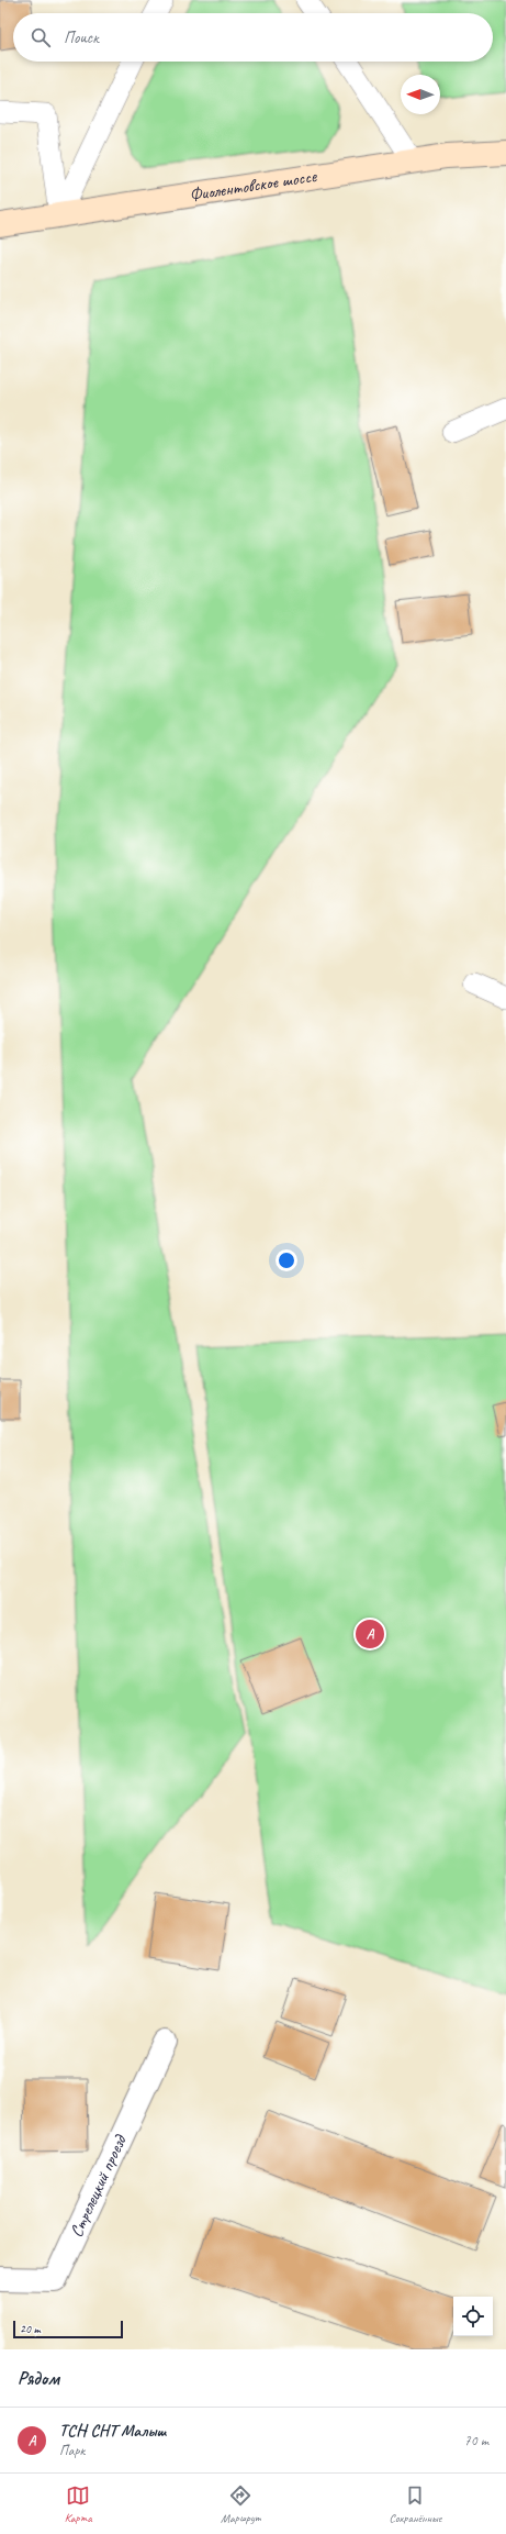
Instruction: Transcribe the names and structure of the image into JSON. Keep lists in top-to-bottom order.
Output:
{
  "streets": {
    "main road": ["Фиолентовское шоссе"],
    "street": ["Стрелецкий проезд"]
  },
  "scale_bar": "20 m",
  "north": "left",
  "page": {
    "search": "Поиск",
    "pins": "A",
    "scale": "20 m",
    "heading": "Рядом",
    "list": [
      {
        "mark": "A",
        "name": "ТСН СНТ Малыш",
        "note": "Парк",
        "value": "70 m"
      }
    ],
    "nav": ["Карта", "Маршрут", "Сохранённые"]
  }
}
